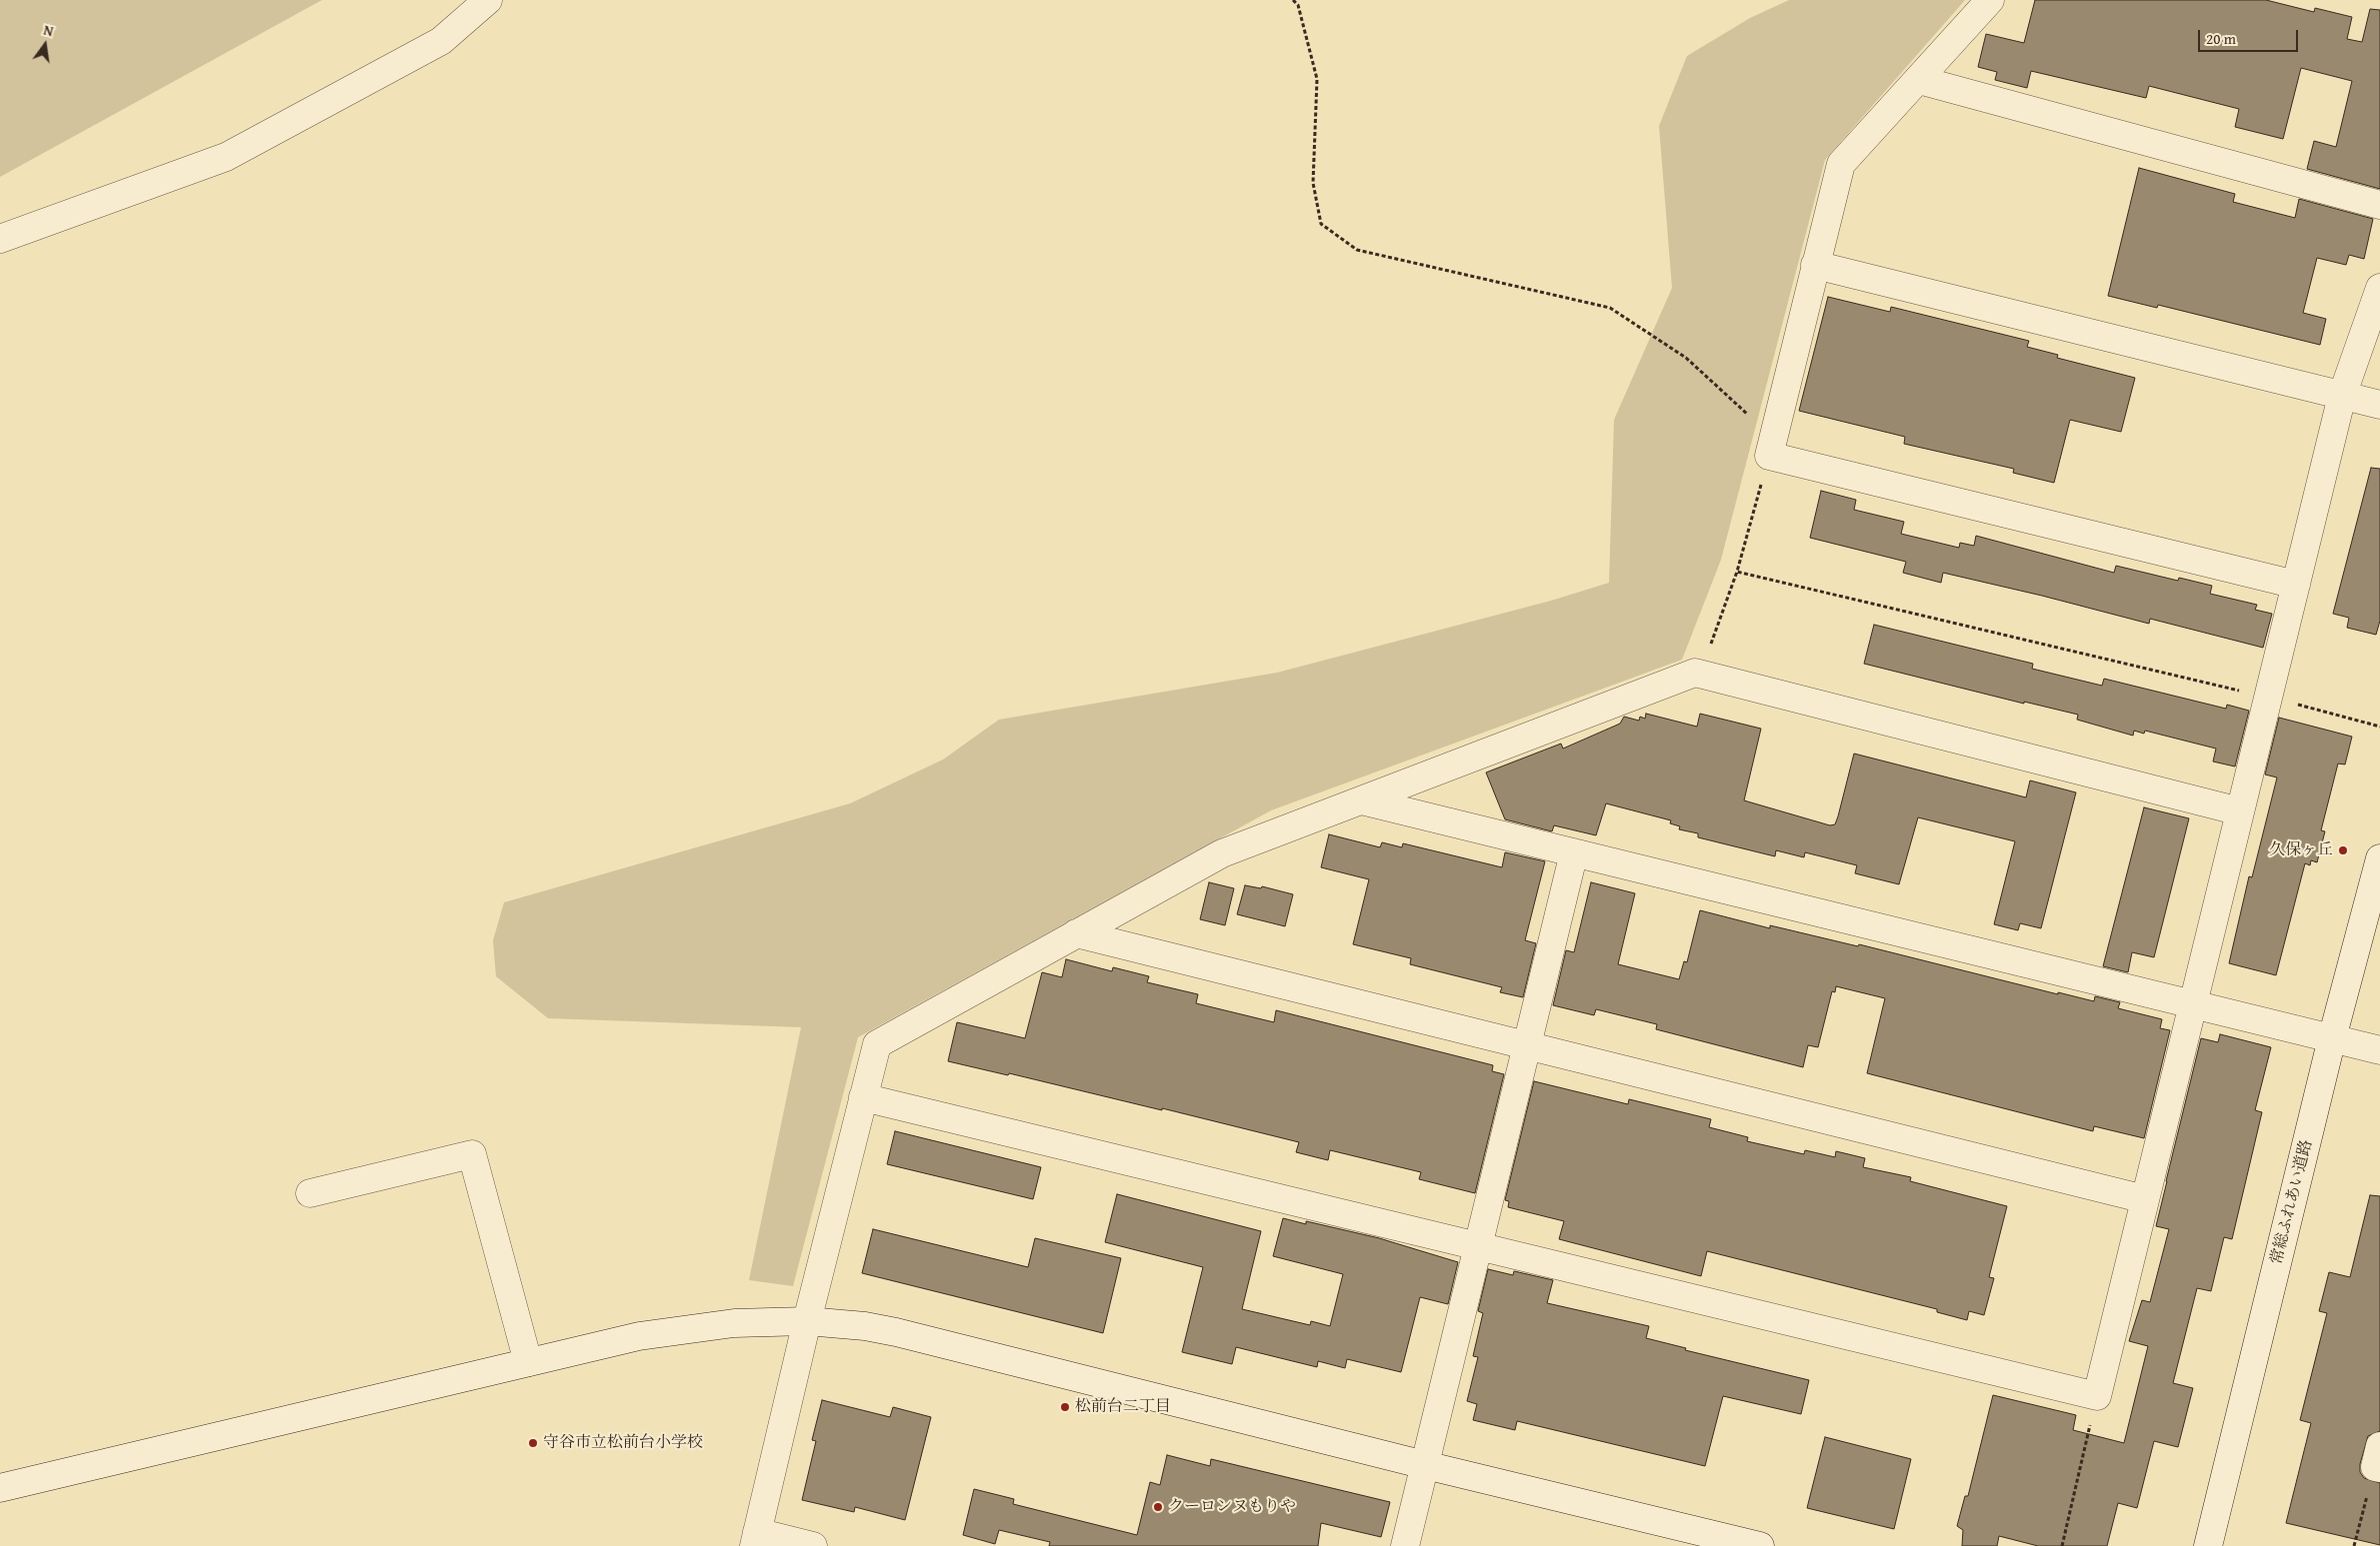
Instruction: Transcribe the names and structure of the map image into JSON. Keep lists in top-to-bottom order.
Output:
{
  "streets": {
    "street": ["常総ふれあい道路"]
  },
  "places": [
    "久保ヶ丘",
    "松前台二丁目",
    "守谷市立松前台小学校",
    "クーロンヌもりや"
  ],
  "scale_bar": "20 m",
  "north": "top"
}
